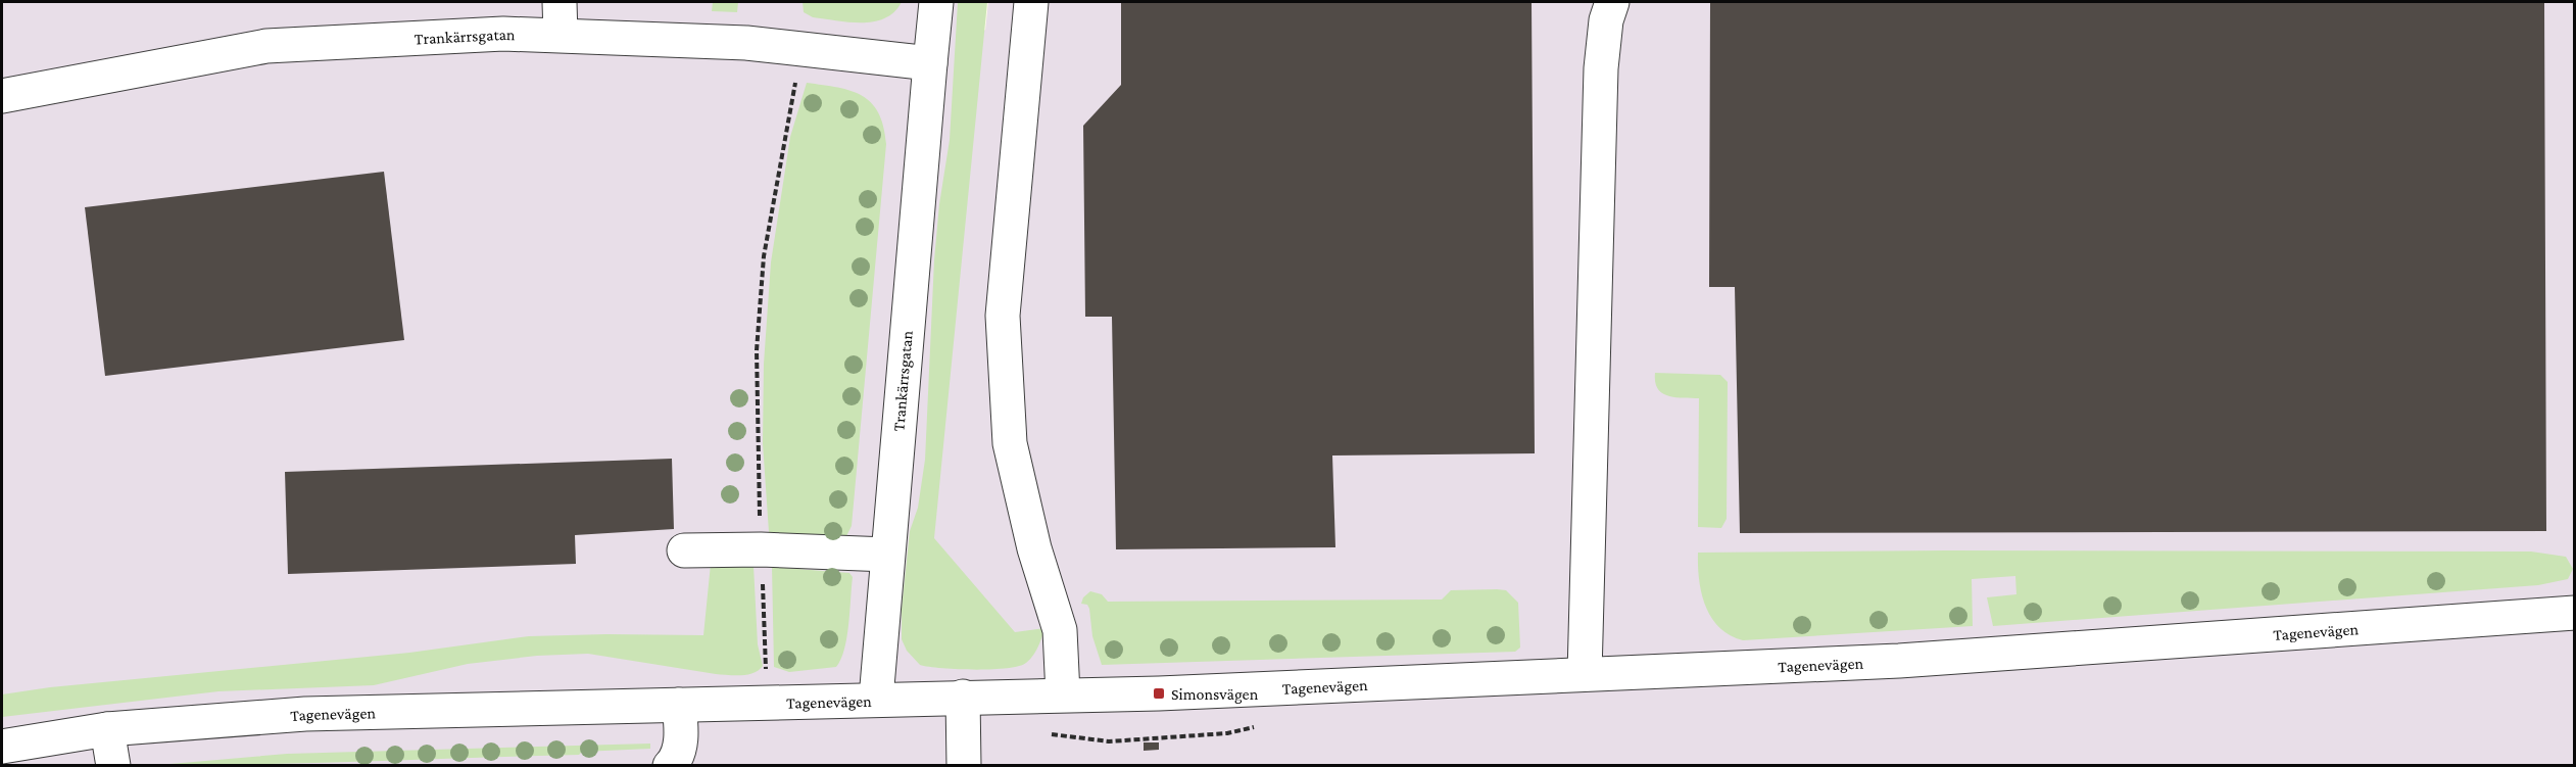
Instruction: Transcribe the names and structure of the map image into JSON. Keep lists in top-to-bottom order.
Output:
{
  "streets": {
    "street": ["Trankärrsgatan", "Tagenevägen"]
  },
  "crossings": [
    ["Trankärrsgatan", "Tagenevägen"]
  ],
  "places": {
    "transit": ["Simonsvägen"]
  }
}
